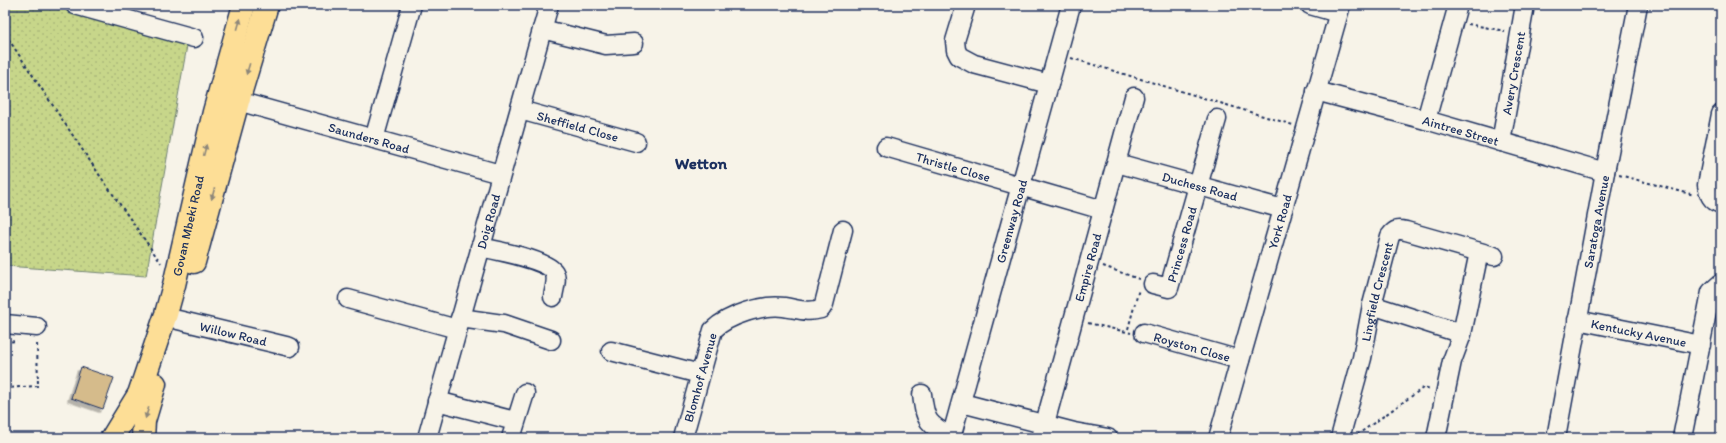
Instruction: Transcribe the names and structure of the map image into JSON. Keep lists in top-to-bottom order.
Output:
{
  "streets": {
    "main road": ["Govan Mbeki Road"],
    "street": [
      "Avery Crescent",
      "Sheffield Close",
      "Aintree Street",
      "Saunders Road",
      "Thristle Close",
      "Duchess Road",
      "Doig Road",
      "York Road",
      "Saratoga Avenue",
      "Greenway Road",
      "Princess Road",
      "Empire Road",
      "Lingfield Crescent",
      "Kentucky Avenue",
      "Willow Road",
      "Royston Close",
      "Blomhof Avenue"
    ]
  },
  "crossings": [
    ["Avery Crescent", "Aintree Street"],
    ["Sheffield Close", "Doig Road"],
    ["Aintree Street", "York Road"],
    ["Aintree Street", "Saratoga Avenue"],
    ["Saunders Road", "Doig Road"],
    ["Saunders Road", "Govan Mbeki Road"],
    ["Thristle Close", "Greenway Road"],
    ["Thristle Close", "Empire Road"],
    ["Duchess Road", "York Road"],
    ["Duchess Road", "Princess Road"],
    ["Duchess Road", "Empire Road"],
    ["York Road", "Royston Close"],
    ["Saratoga Avenue", "Kentucky Avenue"],
    ["Govan Mbeki Road", "Willow Road"]
  ],
  "districts": ["Wetton"]
}
